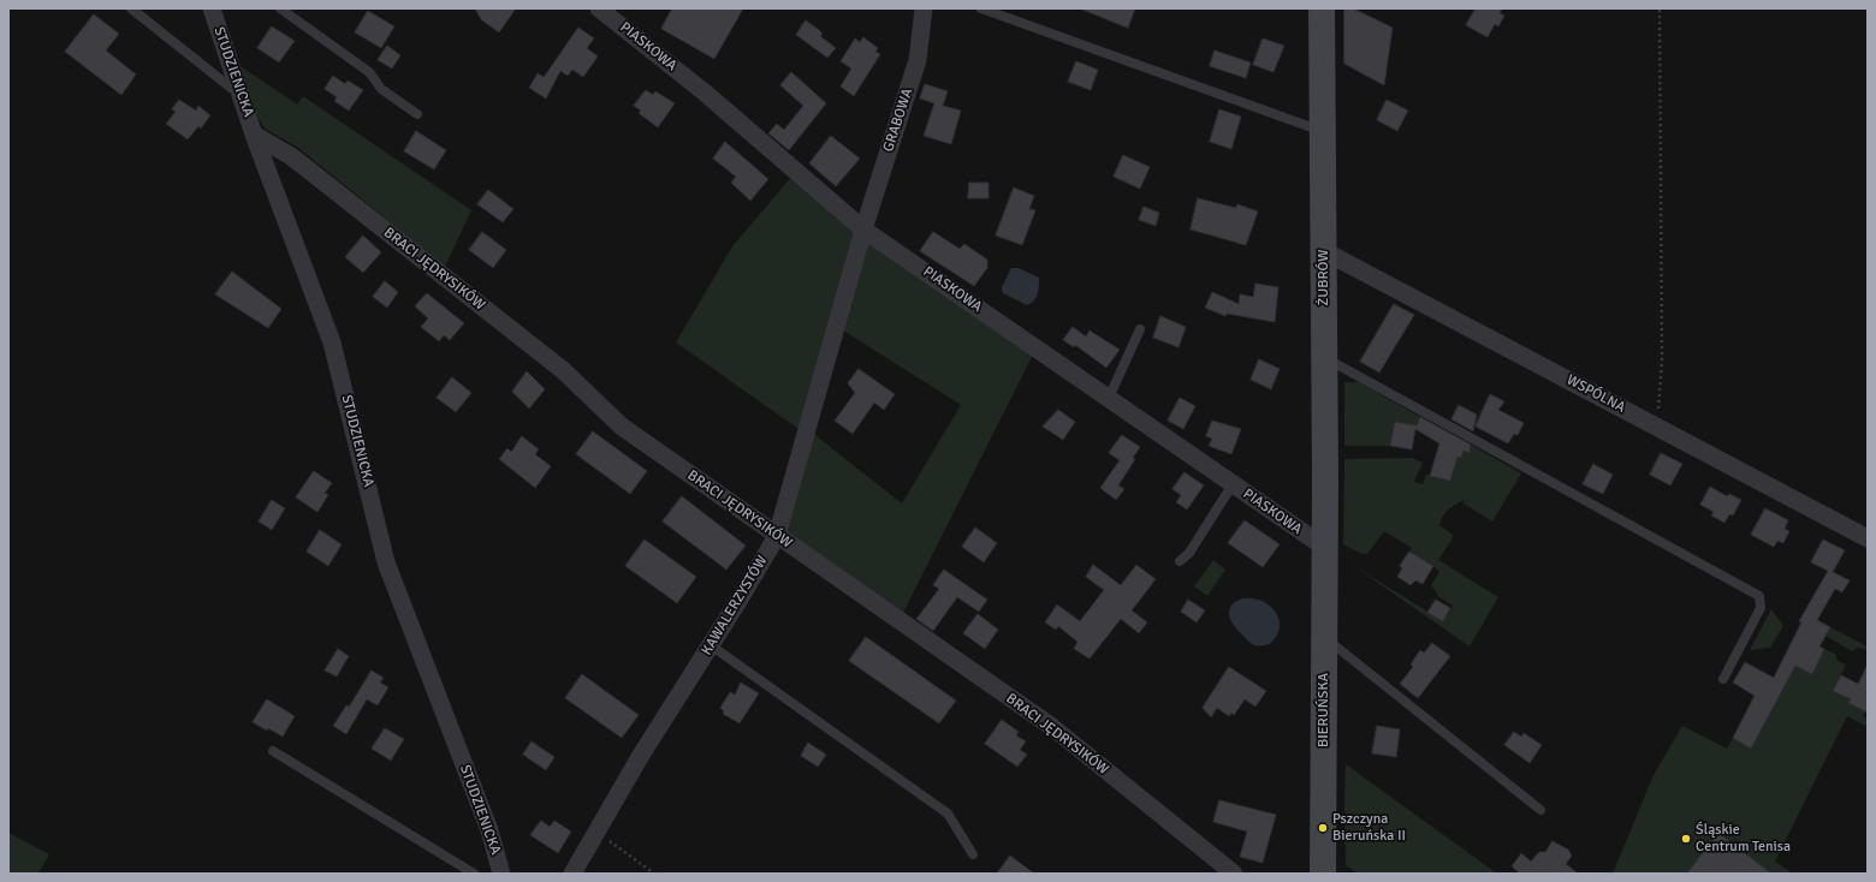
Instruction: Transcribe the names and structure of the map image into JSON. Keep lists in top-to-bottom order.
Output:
{
  "streets": {
    "main road": ["ŻUBRÓW", "BIERUŃSKA"],
    "street": [
      "PIASKOWA",
      "STUDZIENICKA",
      "GRABOWA",
      "BRACI JĘDRYSIKÓW",
      "WSPÓLNA",
      "KAWALERZYSTÓW"
    ]
  },
  "crossings": [
    ["PIASKOWA", "GRABOWA"],
    ["PIASKOWA", "ŻUBRÓW"],
    ["PIASKOWA", "KAWALERZYSTÓW"],
    ["PIASKOWA", "BIERUŃSKA"],
    ["STUDZIENICKA", "BRACI JĘDRYSIKÓW"],
    ["GRABOWA", "KAWALERZYSTÓW"],
    ["BRACI JĘDRYSIKÓW", "KAWALERZYSTÓW"],
    ["ŻUBRÓW", "WSPÓLNA"],
    ["ŻUBRÓW", "BIERUŃSKA"]
  ],
  "places": ["Pszczyna Bieruńska II", "Śląskie Centrum Tenisa"]
}
